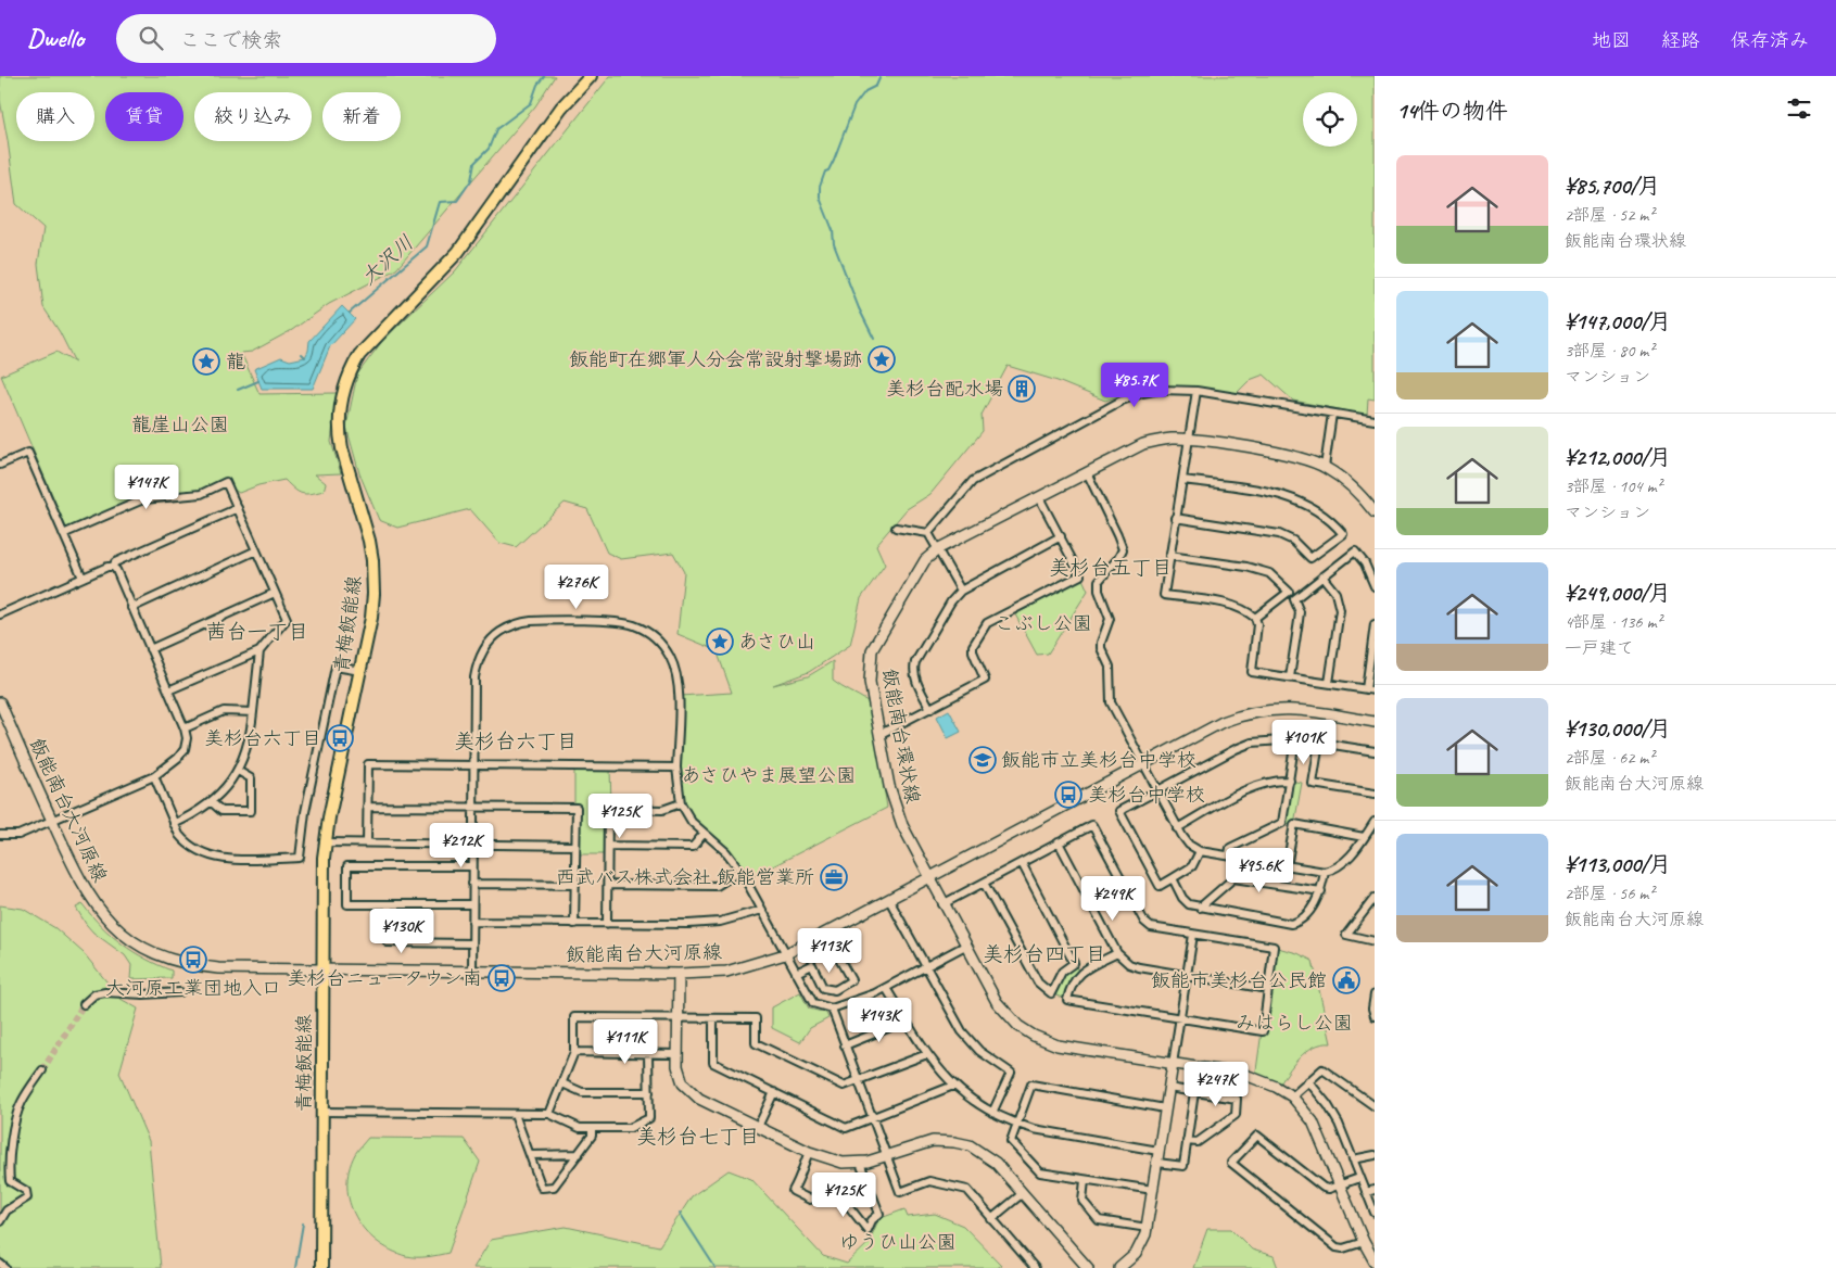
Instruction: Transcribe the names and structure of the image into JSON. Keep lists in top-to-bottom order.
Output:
{
  "streets": {
    "main road": ["青梅飯能線"],
    "street": ["飯能南台環状線", "飯能南台大河原線"]
  },
  "crossings": [
    ["青梅飯能線", "飯能南台大河原線"],
    ["飯能南台環状線", "飯能南台大河原線"]
  ],
  "districts": [
    "美杉台五丁目",
    "茜台一丁目",
    "美杉台六丁目",
    "美杉台四丁目",
    "美杉台七丁目"
  ],
  "water": ["大沢川"],
  "parks": [
    "龍崖山公園",
    "こぶし公園",
    "あさひやま展望公園",
    "みはらし公園",
    "ゆうひ山公園"
  ],
  "places": {
    "place": ["飯能町在郷軍人分会常設射撃場跡", "龍", "あさひ山"],
    "building": ["美杉台配水場"],
    "bus stop": [
      "美杉台六丁目",
      "美杉台中学校",
      "大河原工業団地入口",
      "美杉台ニュータウン南"
    ],
    "school or university": ["飯能市立美杉台中学校"],
    "office": ["西武バス株式会社 飯能営業所"],
    "public building": ["飯能市美杉台公民館"]
  },
  "page": {
    "header": "Dwello",
    "search": "ここで検索",
    "nav": ["地図", "経路", "保存済み"],
    "heading": "14件の物件",
    "chip": [
      "購入",
      "賃貸",
      "絞り込み",
      "新着"
    ],
    "list": [
      {
        "name": "¥85,700/月",
        "note": "2部屋 · 52 m² · 飯能南台環状線"
      },
      {
        "name": "¥147,000/月",
        "note": "3部屋 · 80 m² · マンション"
      },
      {
        "name": "¥212,000/月",
        "note": "3部屋 · 104 m² · マンション"
      },
      {
        "name": "¥249,000/月",
        "note": "4部屋 · 136 m² · 一戸建て"
      },
      {
        "name": "¥130,000/月",
        "note": "2部屋 · 62 m² · 飯能南台大河原線"
      },
      {
        "name": "¥113,000/月",
        "note": "2部屋 · 56 m² · 飯能南台大河原線"
      }
    ],
    "price": [
      "¥85.7K",
      "¥147K",
      "¥276K",
      "¥101K",
      "¥125K",
      "¥212K",
      "¥95.6K",
      "¥249K",
      "¥130K",
      "¥113K",
      "¥143K",
      "¥111K",
      "¥247K",
      "¥125K"
    ]
  }
}
